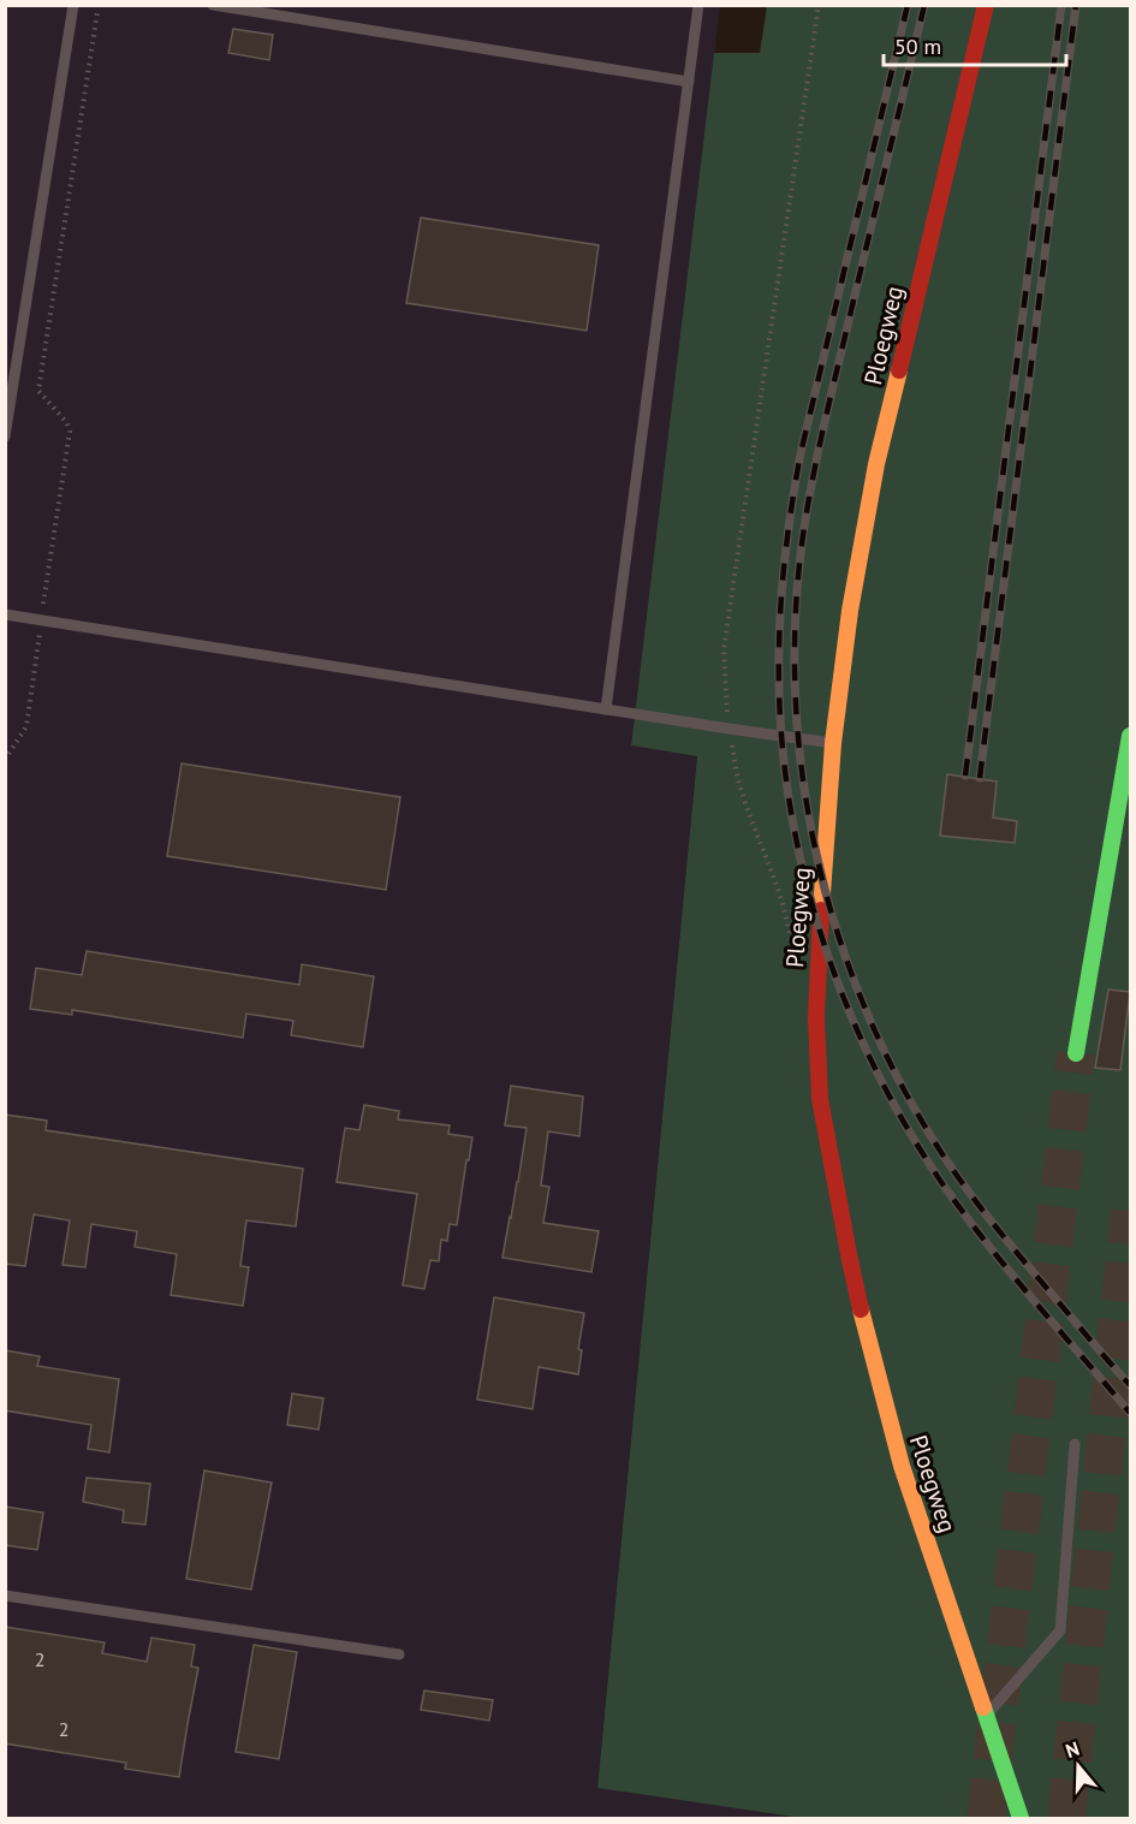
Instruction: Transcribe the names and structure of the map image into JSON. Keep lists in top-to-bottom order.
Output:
{
  "streets": {
    "main road": ["Ploegweg"]
  },
  "house_numbers": ["2", "2"],
  "scale_bar": "50 m",
  "north": "top"
}
